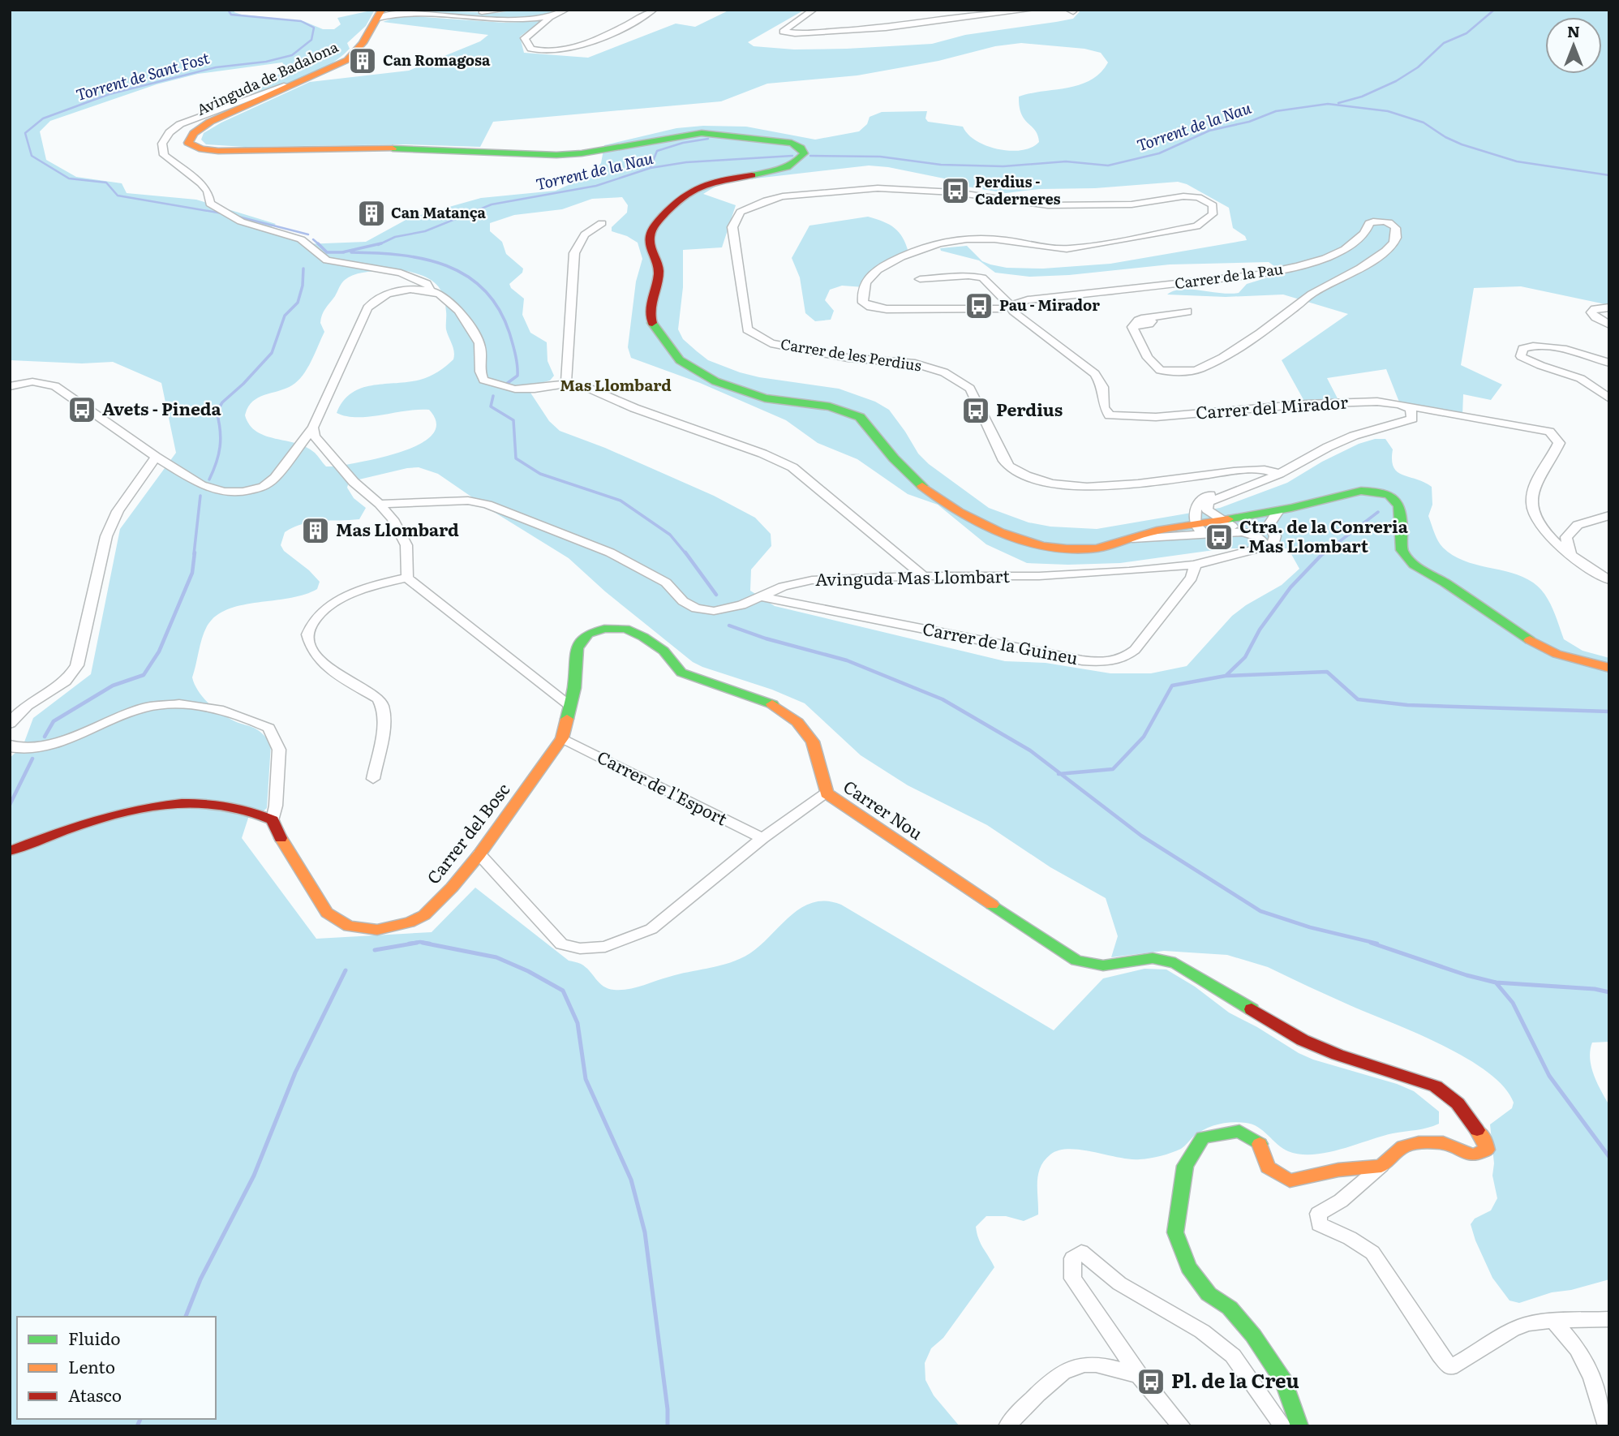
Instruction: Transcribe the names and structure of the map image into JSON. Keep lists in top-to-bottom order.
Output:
{
  "streets": {
    "street": [
      "Avinguda de Badalona",
      "Carrer de la Pau",
      "Carrer de les Perdius",
      "Carrer del Mirador",
      "Avinguda Mas Llombart",
      "Carrer de la Guineu",
      "Carrer de l'Esport",
      "Carrer Nou",
      "Carrer del Bosc"
    ]
  },
  "crossings": [
    ["Avinguda de Badalona", "Avinguda Mas Llombart"],
    ["Carrer de la Pau", "Carrer de les Perdius"],
    ["Carrer de la Pau", "Carrer del Mirador"],
    ["Carrer de les Perdius", "Carrer del Mirador"],
    ["Avinguda Mas Llombart", "Carrer de la Guineu"],
    ["Carrer de l'Esport", "Carrer del Bosc"],
    ["Carrer Nou", "Carrer del Bosc"]
  ],
  "districts": ["Mas Llombard"],
  "water": ["Torrent de Sant Fost", "Torrent de la Nau"],
  "places": {
    "building": ["Can Romagosa", "Can Matança", "Mas Llombard"],
    "bus stop": [
      "Perdius - Caderneres",
      "Pau - Mirador",
      "Avets - Pineda",
      "Perdius",
      "Ctra. de la Conreria - Mas Llombart",
      "Pl. de la Creu"
    ]
  },
  "legend": ["Fluido", "Lento", "Atasco"],
  "north": "top"
}
